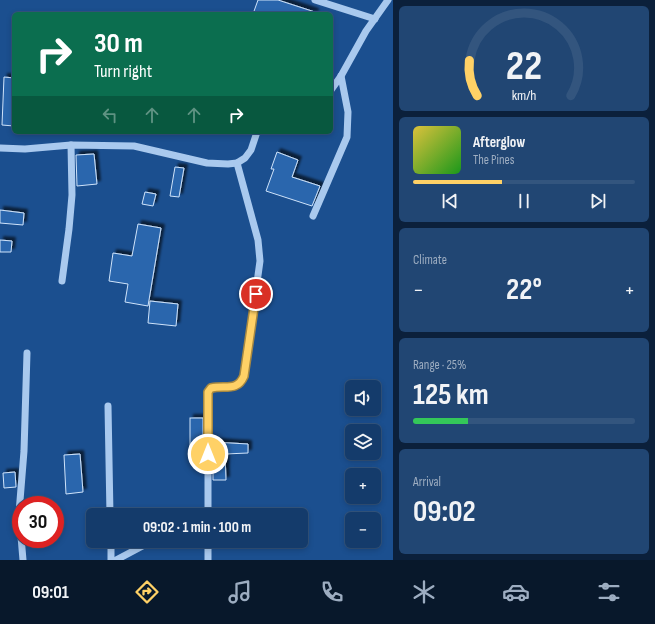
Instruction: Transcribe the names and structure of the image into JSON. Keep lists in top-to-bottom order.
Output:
{
  "page": {
    "turn": ["30 m", "Turn right"],
    "song": ["Afterglow", "The Pines"],
    "tile": [
      "Climate",
      ["Range · 25%", "125 km"],
      ["Arrival", "09:02"]
    ],
    "heat": ["−", "22°", "+"],
    "map_buttons": ["+", "−"],
    "limit": "30",
    "trip": "09:02 · 1 min · 100 m",
    "tabs": "09:01",
    "gauge": ["22", "km/h"]
  }
}
